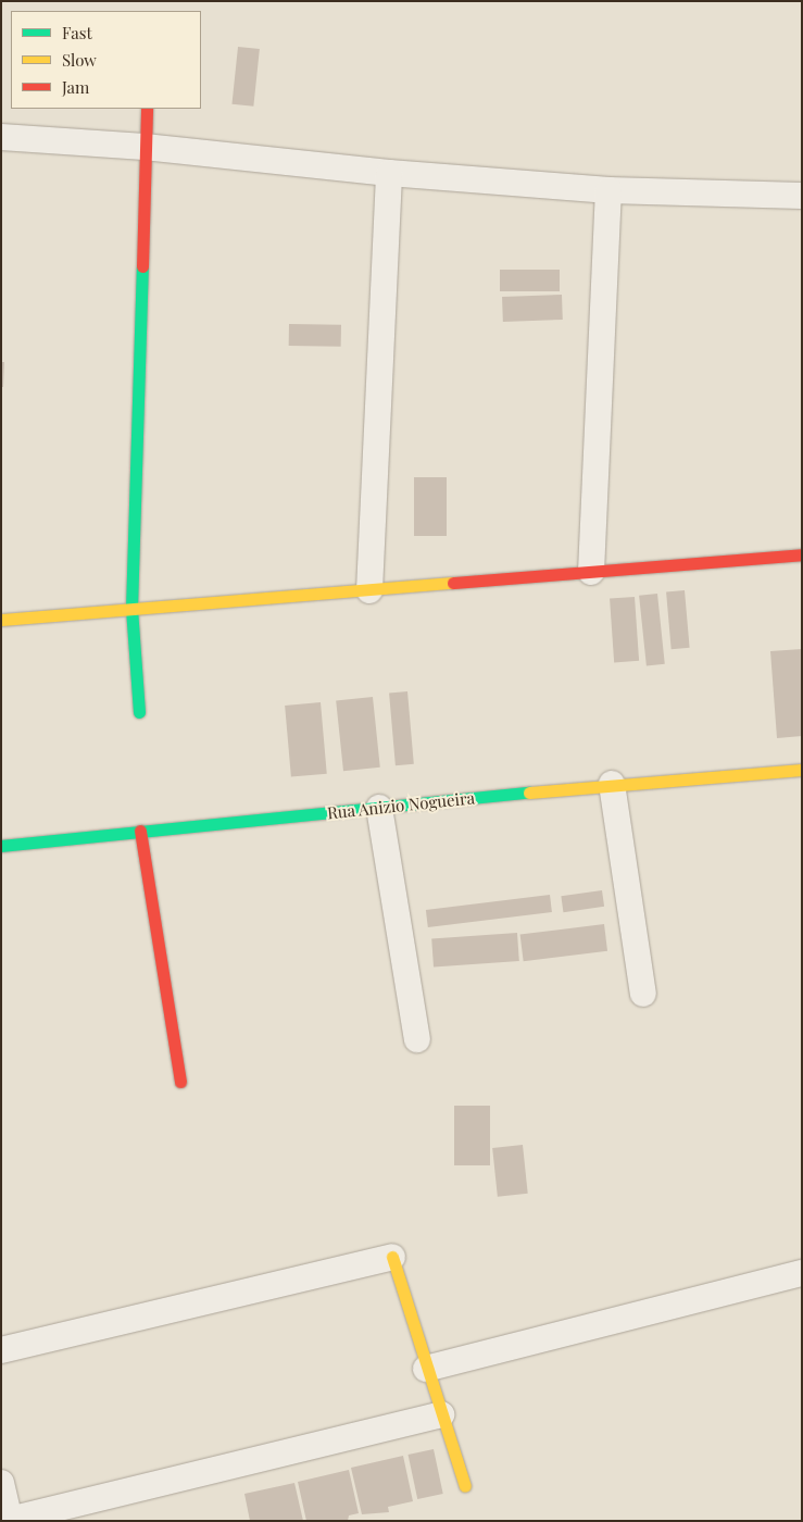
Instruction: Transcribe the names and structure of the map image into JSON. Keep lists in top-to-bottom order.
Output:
{
  "streets": {
    "street": ["Rua Anizio Nogueira"]
  },
  "legend": ["Fast", "Slow", "Jam"]
}
